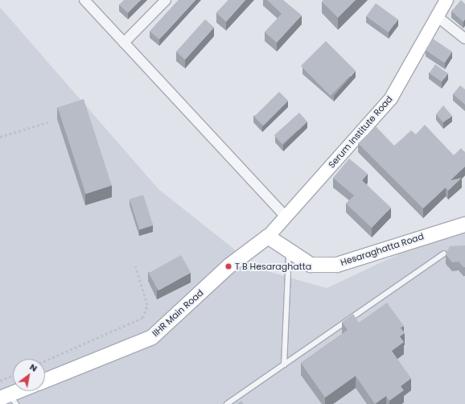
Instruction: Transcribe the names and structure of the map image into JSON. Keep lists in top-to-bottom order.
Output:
{
  "streets": {
    "main road": ["Serum Institute Road", "Hesaraghatta Road", "IIHR Main Road"]
  },
  "crossings": [
    ["Serum Institute Road", "Hesaraghatta Road"],
    ["Serum Institute Road", "IIHR Main Road"],
    ["Hesaraghatta Road", "IIHR Main Road"]
  ],
  "places": ["T B Hesaraghatta"],
  "north": "top right"
}
